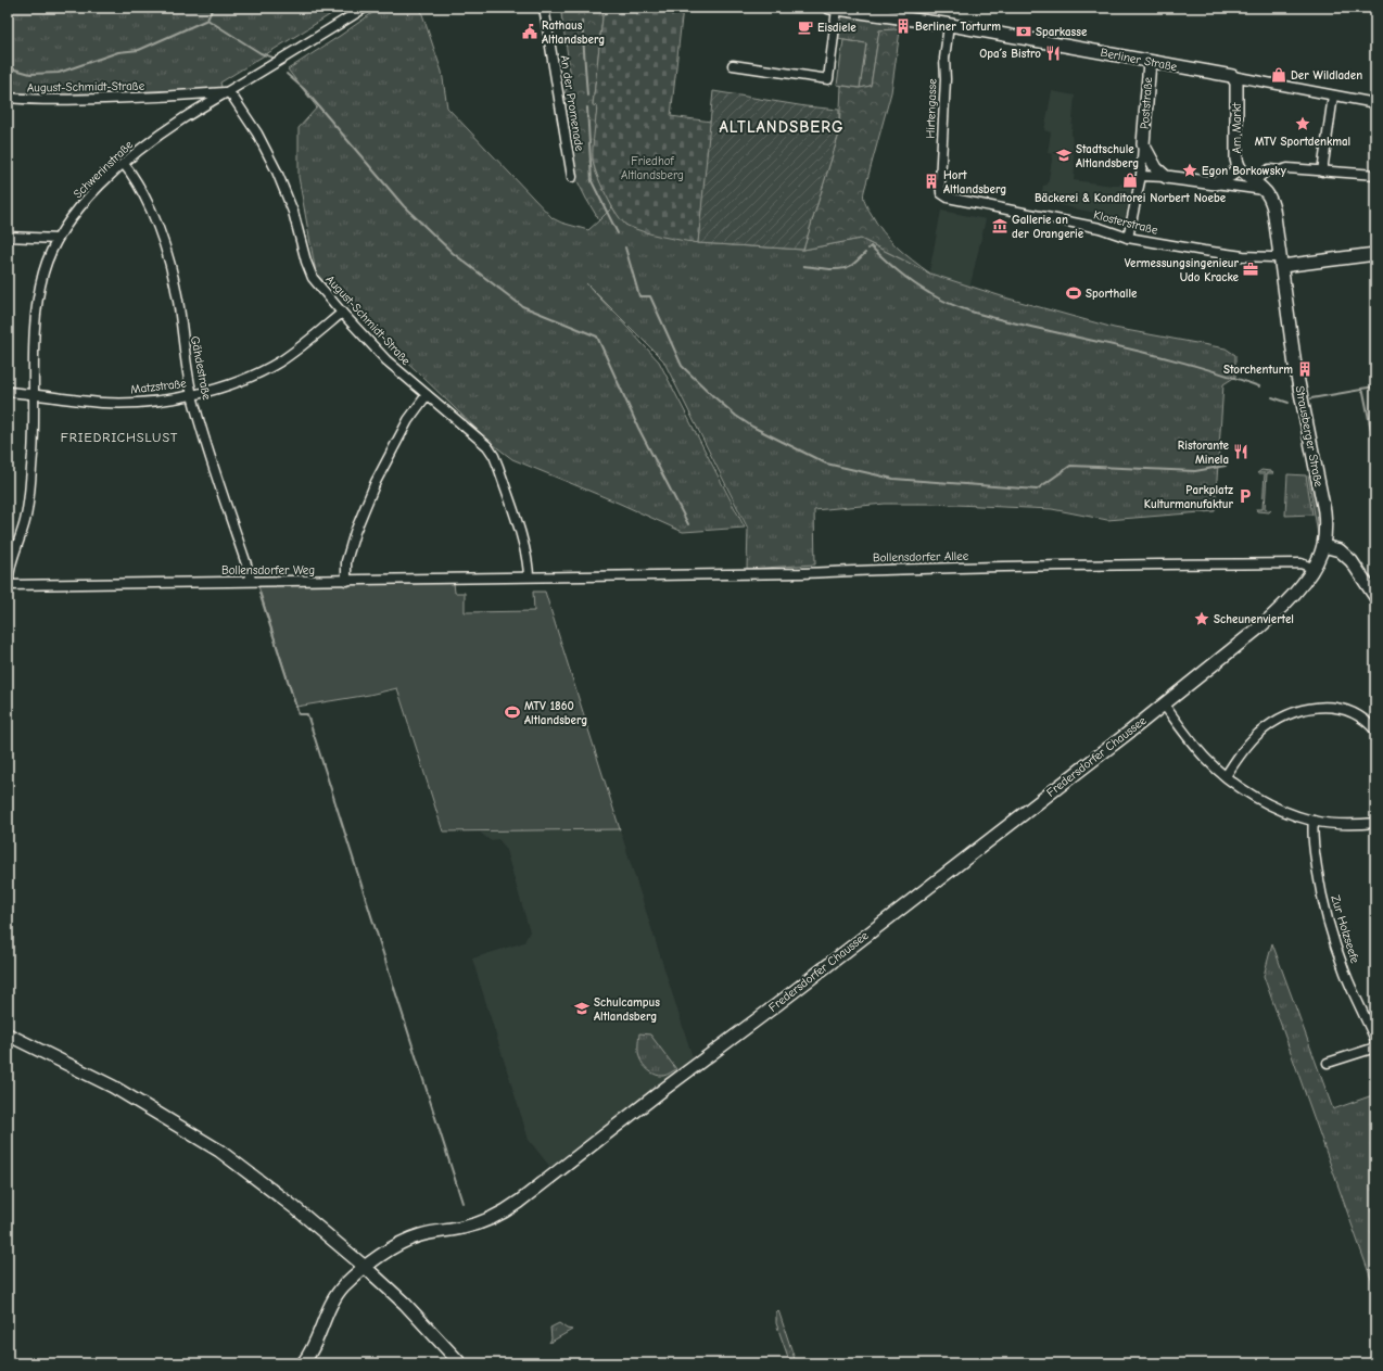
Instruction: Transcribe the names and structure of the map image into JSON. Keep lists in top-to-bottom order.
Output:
{
  "streets": {
    "main road": [
      "Berliner Straße",
      "Poststraße",
      "Am Markt",
      "Strausberger Straße",
      "Fredersdorfer Chaussee"
    ],
    "street": [
      "August-Schmidt-Straße",
      "An der Promenade",
      "Hirtengasse",
      "Schwerinstraße",
      "Klosterstraße",
      "Gähdestraße",
      "Matzstraße",
      "Bollensdorfer Allee",
      "Bollensdorfer Weg",
      "Zur Holzseefe"
    ]
  },
  "crossings": [
    ["Berliner Straße", "Poststraße"],
    ["Berliner Straße", "Hirtengasse"],
    ["Berliner Straße", "Am Markt"],
    ["August-Schmidt-Straße", "Schwerinstraße"],
    ["August-Schmidt-Straße", "Matzstraße"],
    ["August-Schmidt-Straße", "Bollensdorfer Allee"],
    ["August-Schmidt-Straße", "Bollensdorfer Weg"],
    ["Poststraße", "Klosterstraße"],
    ["Hirtengasse", "Klosterstraße"],
    ["Am Markt", "Strausberger Straße"],
    ["Schwerinstraße", "Gähdestraße"],
    ["Schwerinstraße", "Matzstraße"],
    ["Schwerinstraße", "Bollensdorfer Weg"],
    ["Klosterstraße", "Strausberger Straße"],
    ["Gähdestraße", "Matzstraße"],
    ["Gähdestraße", "Bollensdorfer Weg"],
    ["Strausberger Straße", "Fredersdorfer Chaussee"],
    ["Bollensdorfer Allee", "Bollensdorfer Weg"],
    ["Bollensdorfer Allee", "Fredersdorfer Chaussee"]
  ],
  "districts": ["ALTLANDSBERG", "FRIEDRICHSLUST"],
  "parks": ["Friedhof Altlandsberg"],
  "places": {
    "building": ["Berliner Torturm", "Hort Altlandsberg", "Storchenturm"],
    "cafe": ["Eisdiele"],
    "public building": ["Rathaus Altlandsberg"],
    "bank": ["Sparkasse"],
    "restaurant": ["Opa´s Bistro", "Ristorante Minela"],
    "shop": ["Der Wildladen", "Bäckerei & Konditorei Norbert Noebe"],
    "place": ["MTV Sportdenkmal", "Egon Borkowsky", "Scheunenviertel"],
    "school or university": ["Stadtschule Altlandsberg", "Schulcampus Altlandsberg"],
    "museum": ["Gallerie an der Orangerie"],
    "office": ["Vermessungsingenieur Udo Kracke"],
    "sports": ["Sporthalle", "MTV 1860 Altlandsberg"],
    "parking": ["Parkplatz Kulturmanufaktur"]
  }
}
